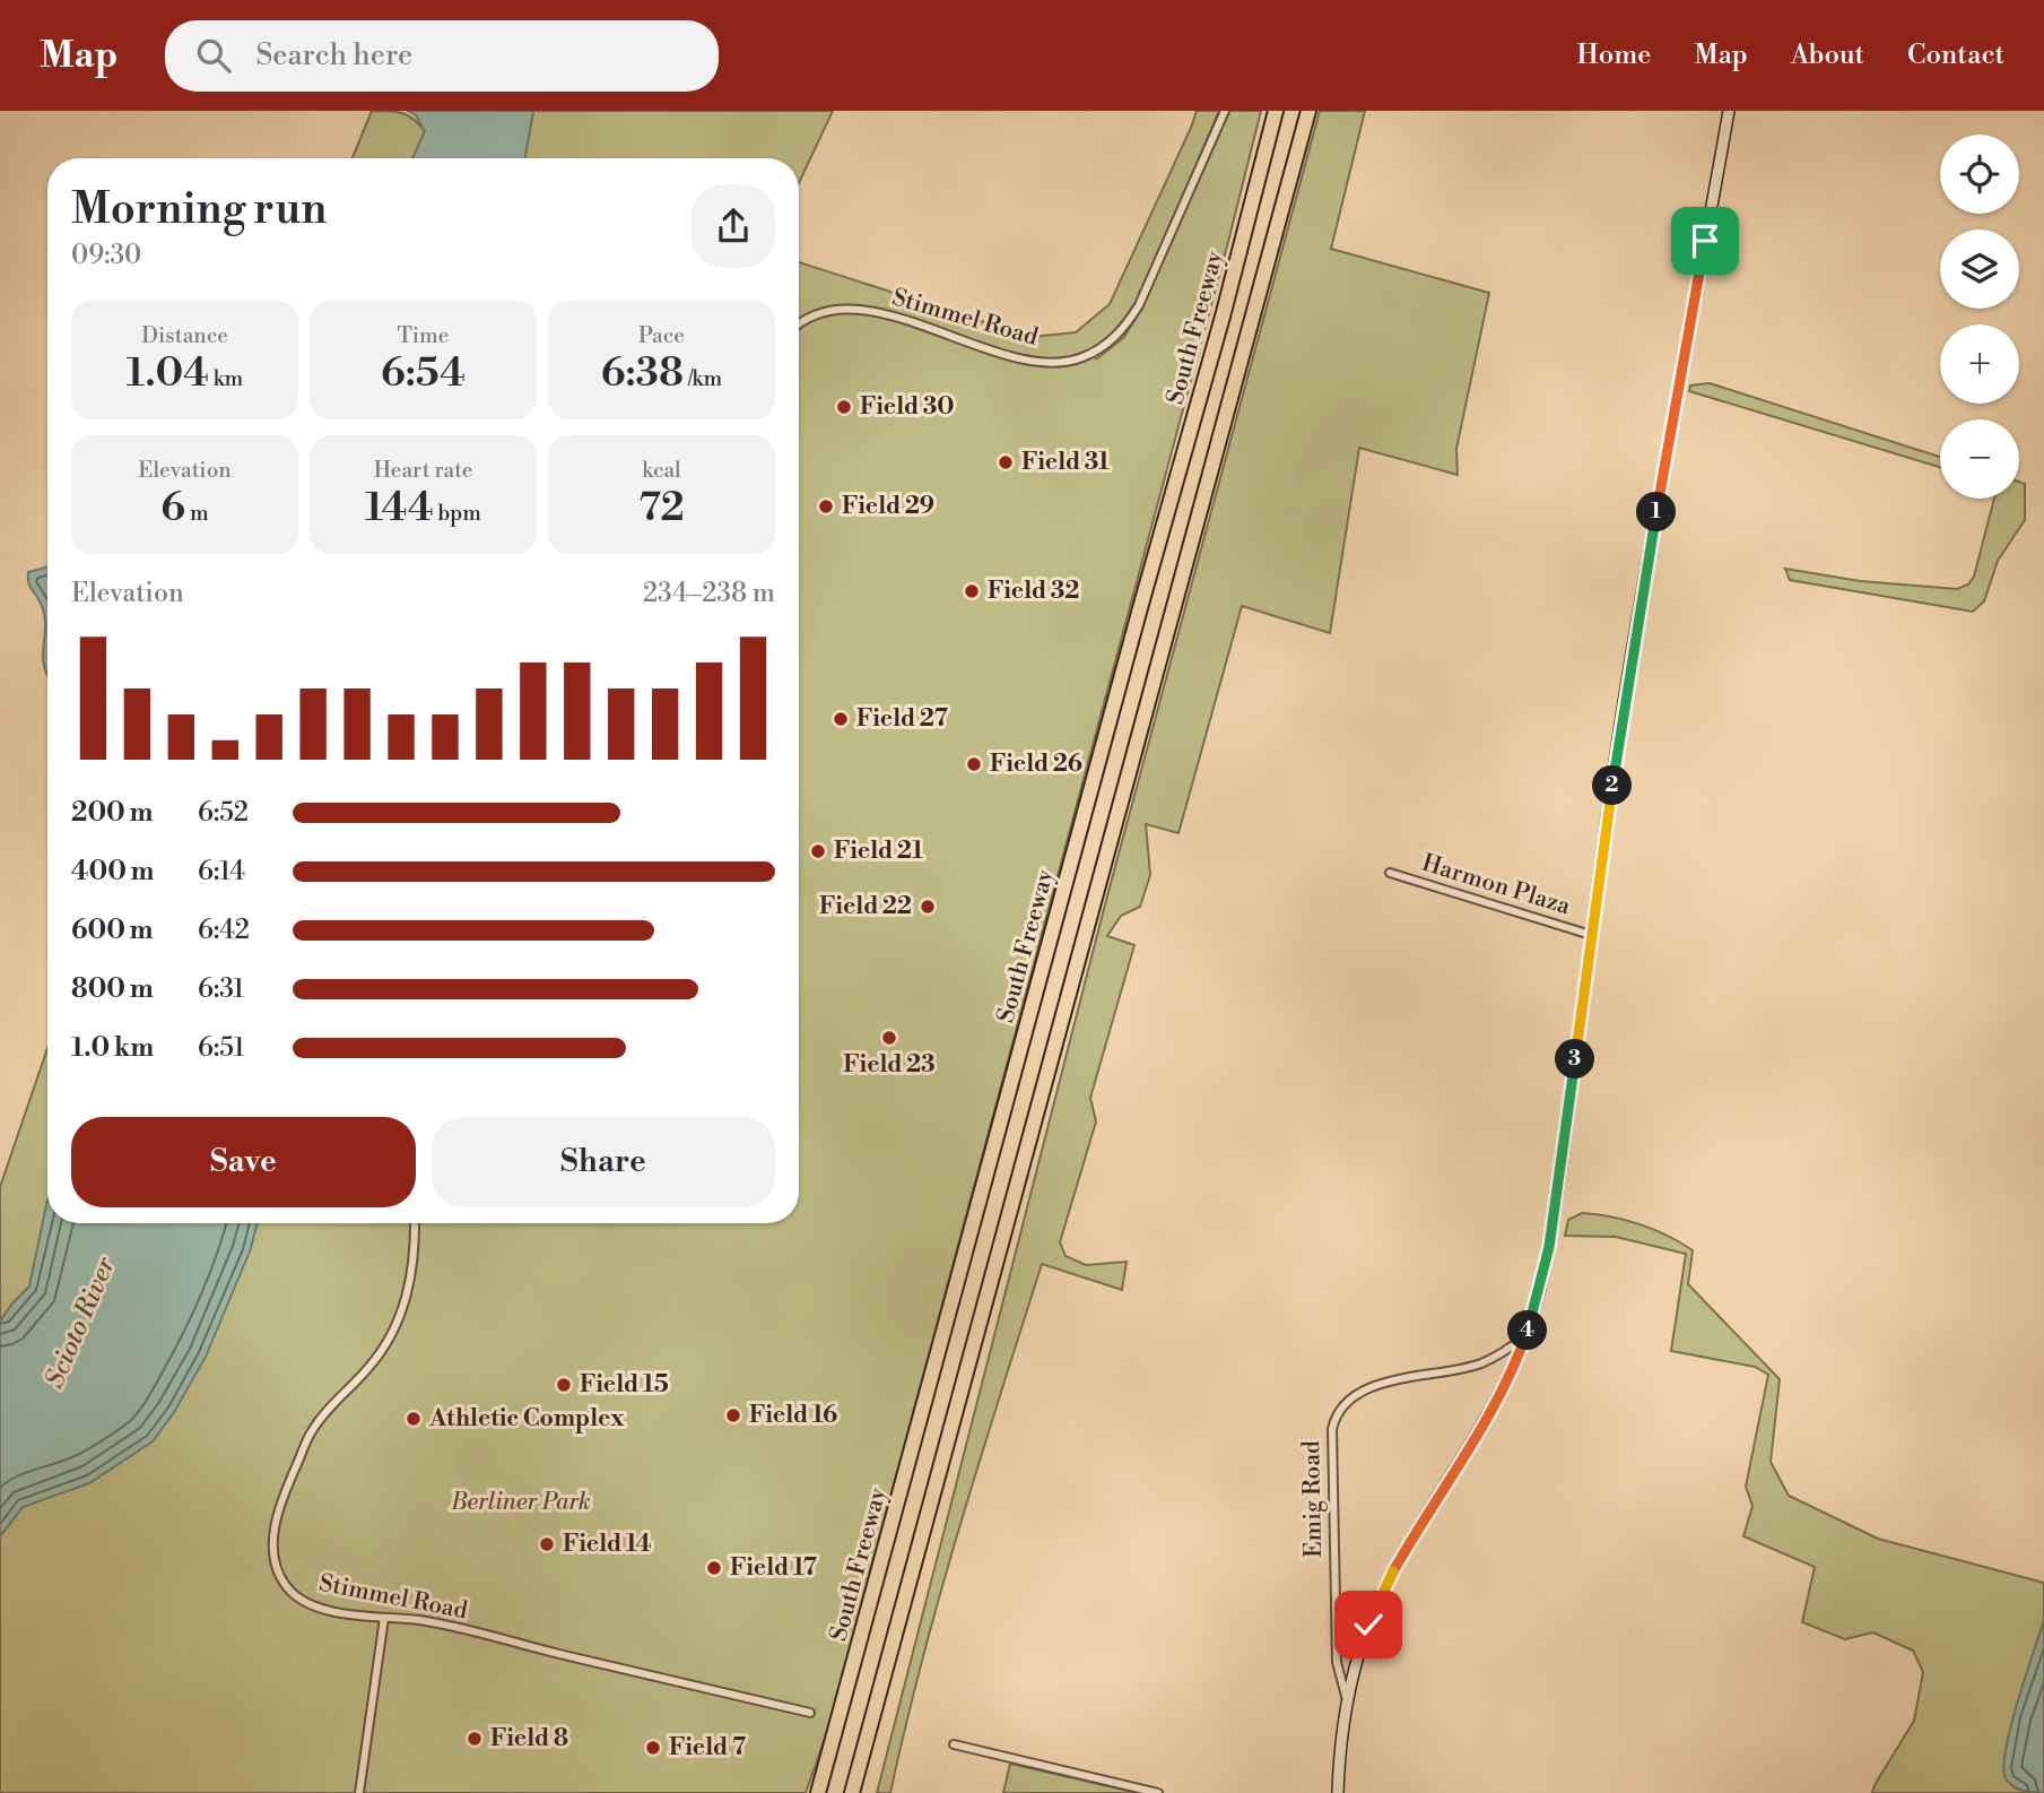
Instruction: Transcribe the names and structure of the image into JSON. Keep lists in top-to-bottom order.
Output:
{
  "streets": {
    "highway": ["South Freeway"],
    "street": ["Stimmel Road", "Harmon Plaza", "Emig Road"]
  },
  "water": ["Scioto River"],
  "parks": ["Berliner Park"],
  "places": [
    "Field 30",
    "Field 31",
    "Field 29",
    "Field 32",
    "Field 27",
    "Field 26",
    "Field 21",
    "Field 22",
    "Field 23",
    "Field 15",
    "Field 16",
    "Athletic Complex",
    "Field 14",
    "Field 17",
    "Field 8",
    "Field 7"
  ],
  "page": {
    "header": "Map",
    "search": "Search here",
    "nav": [
      "Home",
      "Map",
      "About",
      "Contact"
    ],
    "map_buttons": ["+", "−"],
    "heading": ["Morning run", "09:30"],
    "stats": [
      ["Distance", "1.04 km"],
      ["Time", "6:54"],
      ["Pace", "6:38 /km"],
      ["Elevation", "6 m"],
      ["Heart rate", "144 bpm"],
      ["kcal", "72"]
    ],
    "pins": [
      "1",
      "2",
      "3",
      "4"
    ],
    "chart": ["Elevation", "234–238 m"],
    "list": [
      {
        "name": "200 m",
        "note": "6:52"
      },
      {
        "name": "400 m",
        "note": "6:14"
      },
      {
        "name": "600 m",
        "note": "6:42"
      },
      {
        "name": "800 m",
        "note": "6:31"
      },
      {
        "name": "1.0 km",
        "note": "6:51"
      }
    ],
    "buttons": ["Save", "Share"]
  }
}
